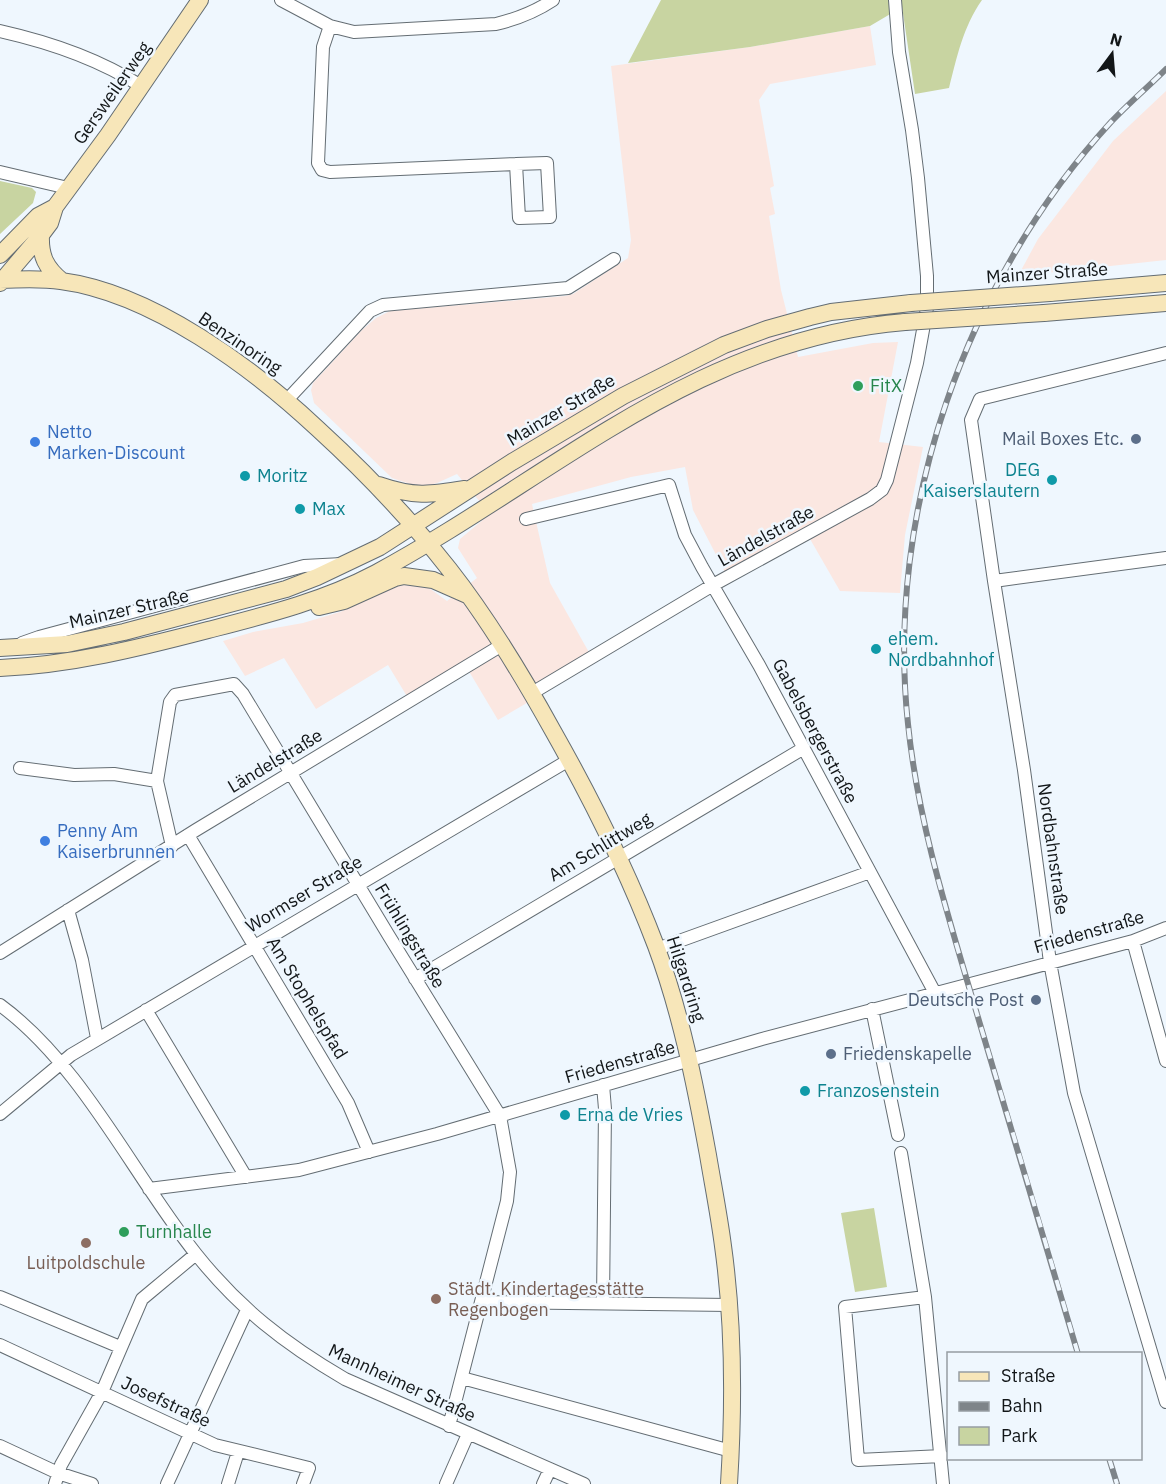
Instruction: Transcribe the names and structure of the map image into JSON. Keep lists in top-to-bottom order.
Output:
{
  "streets": {
    "main road": [
      "Gersweilerweg",
      "Mainzer Straße",
      "Benzinoring",
      "Hilgardring"
    ],
    "street": [
      "Ländelstraße",
      "Gabelsbergerstraße",
      "Am Schlittweg",
      "Nordbahnstraße",
      "Wormser Straße",
      "Friedenstraße",
      "Frühlingstraße",
      "Am Stophelspfad",
      "Mannheimer Straße",
      "Josefstraße"
    ]
  },
  "crossings": [
    ["Gersweilerweg", "Benzinoring"],
    ["Mainzer Straße", "Benzinoring"],
    ["Benzinoring", "Hilgardring"],
    ["Ländelstraße", "Gabelsbergerstraße"],
    ["Ländelstraße", "Frühlingstraße"],
    ["Ländelstraße", "Hilgardring"],
    ["Ländelstraße", "Am Stophelspfad"],
    ["Gabelsbergerstraße", "Am Schlittweg"],
    ["Gabelsbergerstraße", "Friedenstraße"],
    ["Am Schlittweg", "Frühlingstraße"],
    ["Am Schlittweg", "Hilgardring"],
    ["Nordbahnstraße", "Friedenstraße"],
    ["Wormser Straße", "Frühlingstraße"],
    ["Wormser Straße", "Hilgardring"],
    ["Wormser Straße", "Am Stophelspfad"],
    ["Wormser Straße", "Mannheimer Straße"],
    ["Friedenstraße", "Frühlingstraße"],
    ["Friedenstraße", "Hilgardring"],
    ["Friedenstraße", "Am Stophelspfad"],
    ["Friedenstraße", "Mannheimer Straße"]
  ],
  "places": [
    "FitX",
    "Mail Boxes Etc.",
    "Netto Marken-Discount",
    "Moritz",
    "DEG Kaiserslautern",
    "Max",
    "ehem. Nordbahnhof",
    "Penny Am Kaiserbrunnen",
    "Deutsche Post",
    "Friedenskapelle",
    "Franzosenstein",
    "Erna de Vries",
    "Turnhalle",
    "Luitpoldschule",
    "Städt. Kindertagesstätte Regenbogen"
  ],
  "legend": ["Straße", "Bahn", "Park"],
  "north": "top"
}
